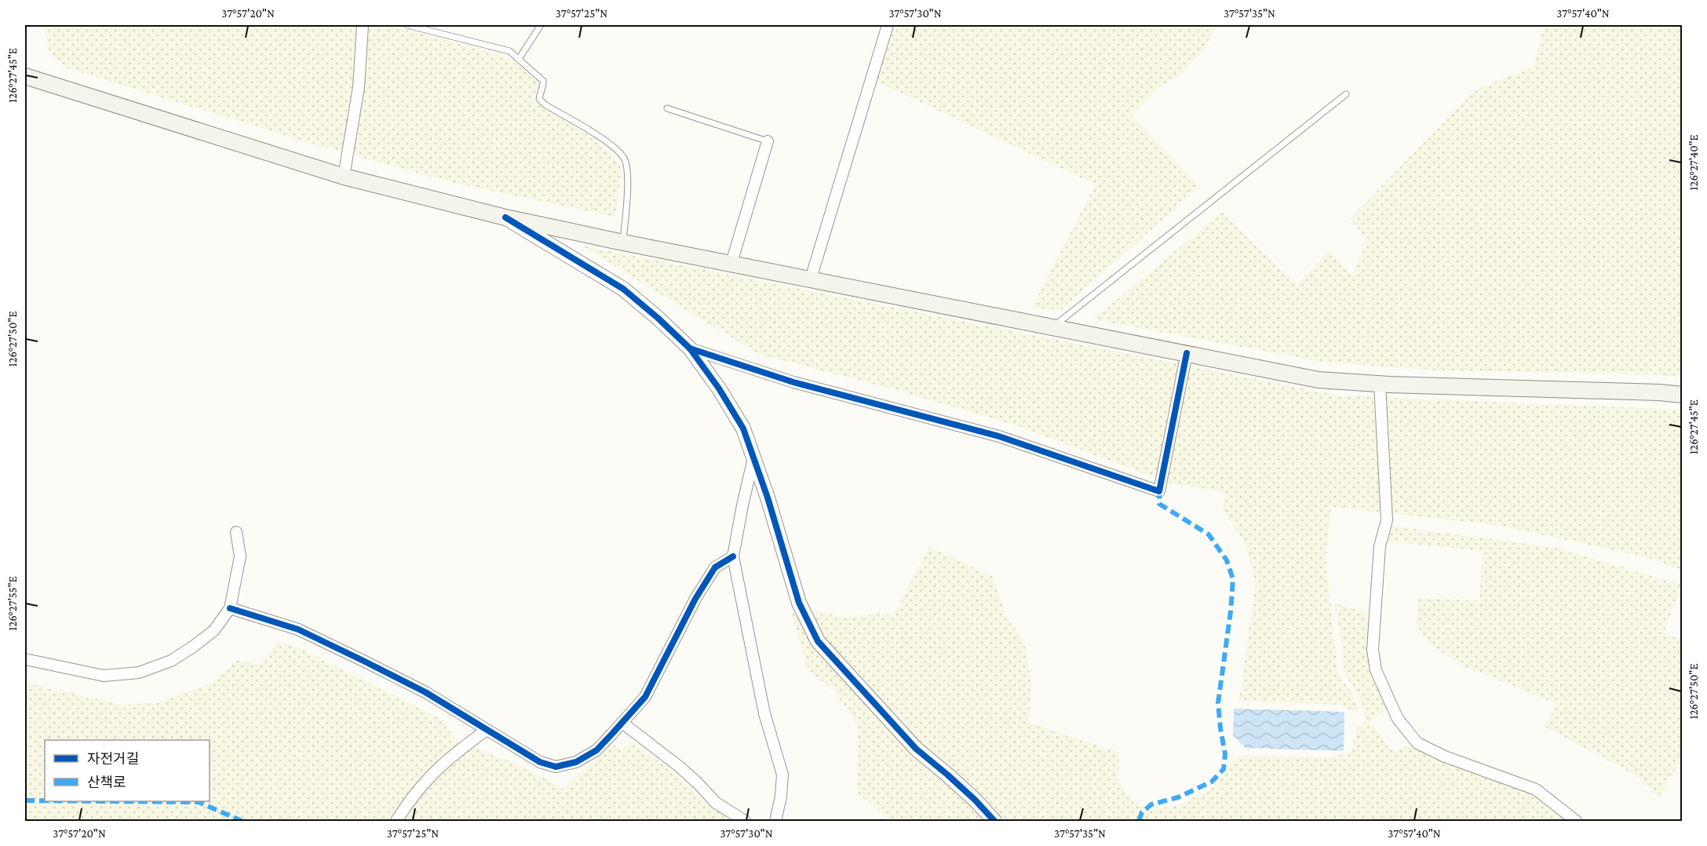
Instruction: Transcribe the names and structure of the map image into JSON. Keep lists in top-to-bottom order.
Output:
{
  "legend": ["자전거길", "산책로"],
  "coordinates": [
    "37°57'20\"N",
    "37°57'25\"N",
    "37°57'30\"N",
    "37°57'35\"N",
    "37°57'40\"N",
    "126°27'45\"E",
    "126°27'40\"E",
    "126°27'50\"E",
    "126°27'55\"E"
  ]
}
